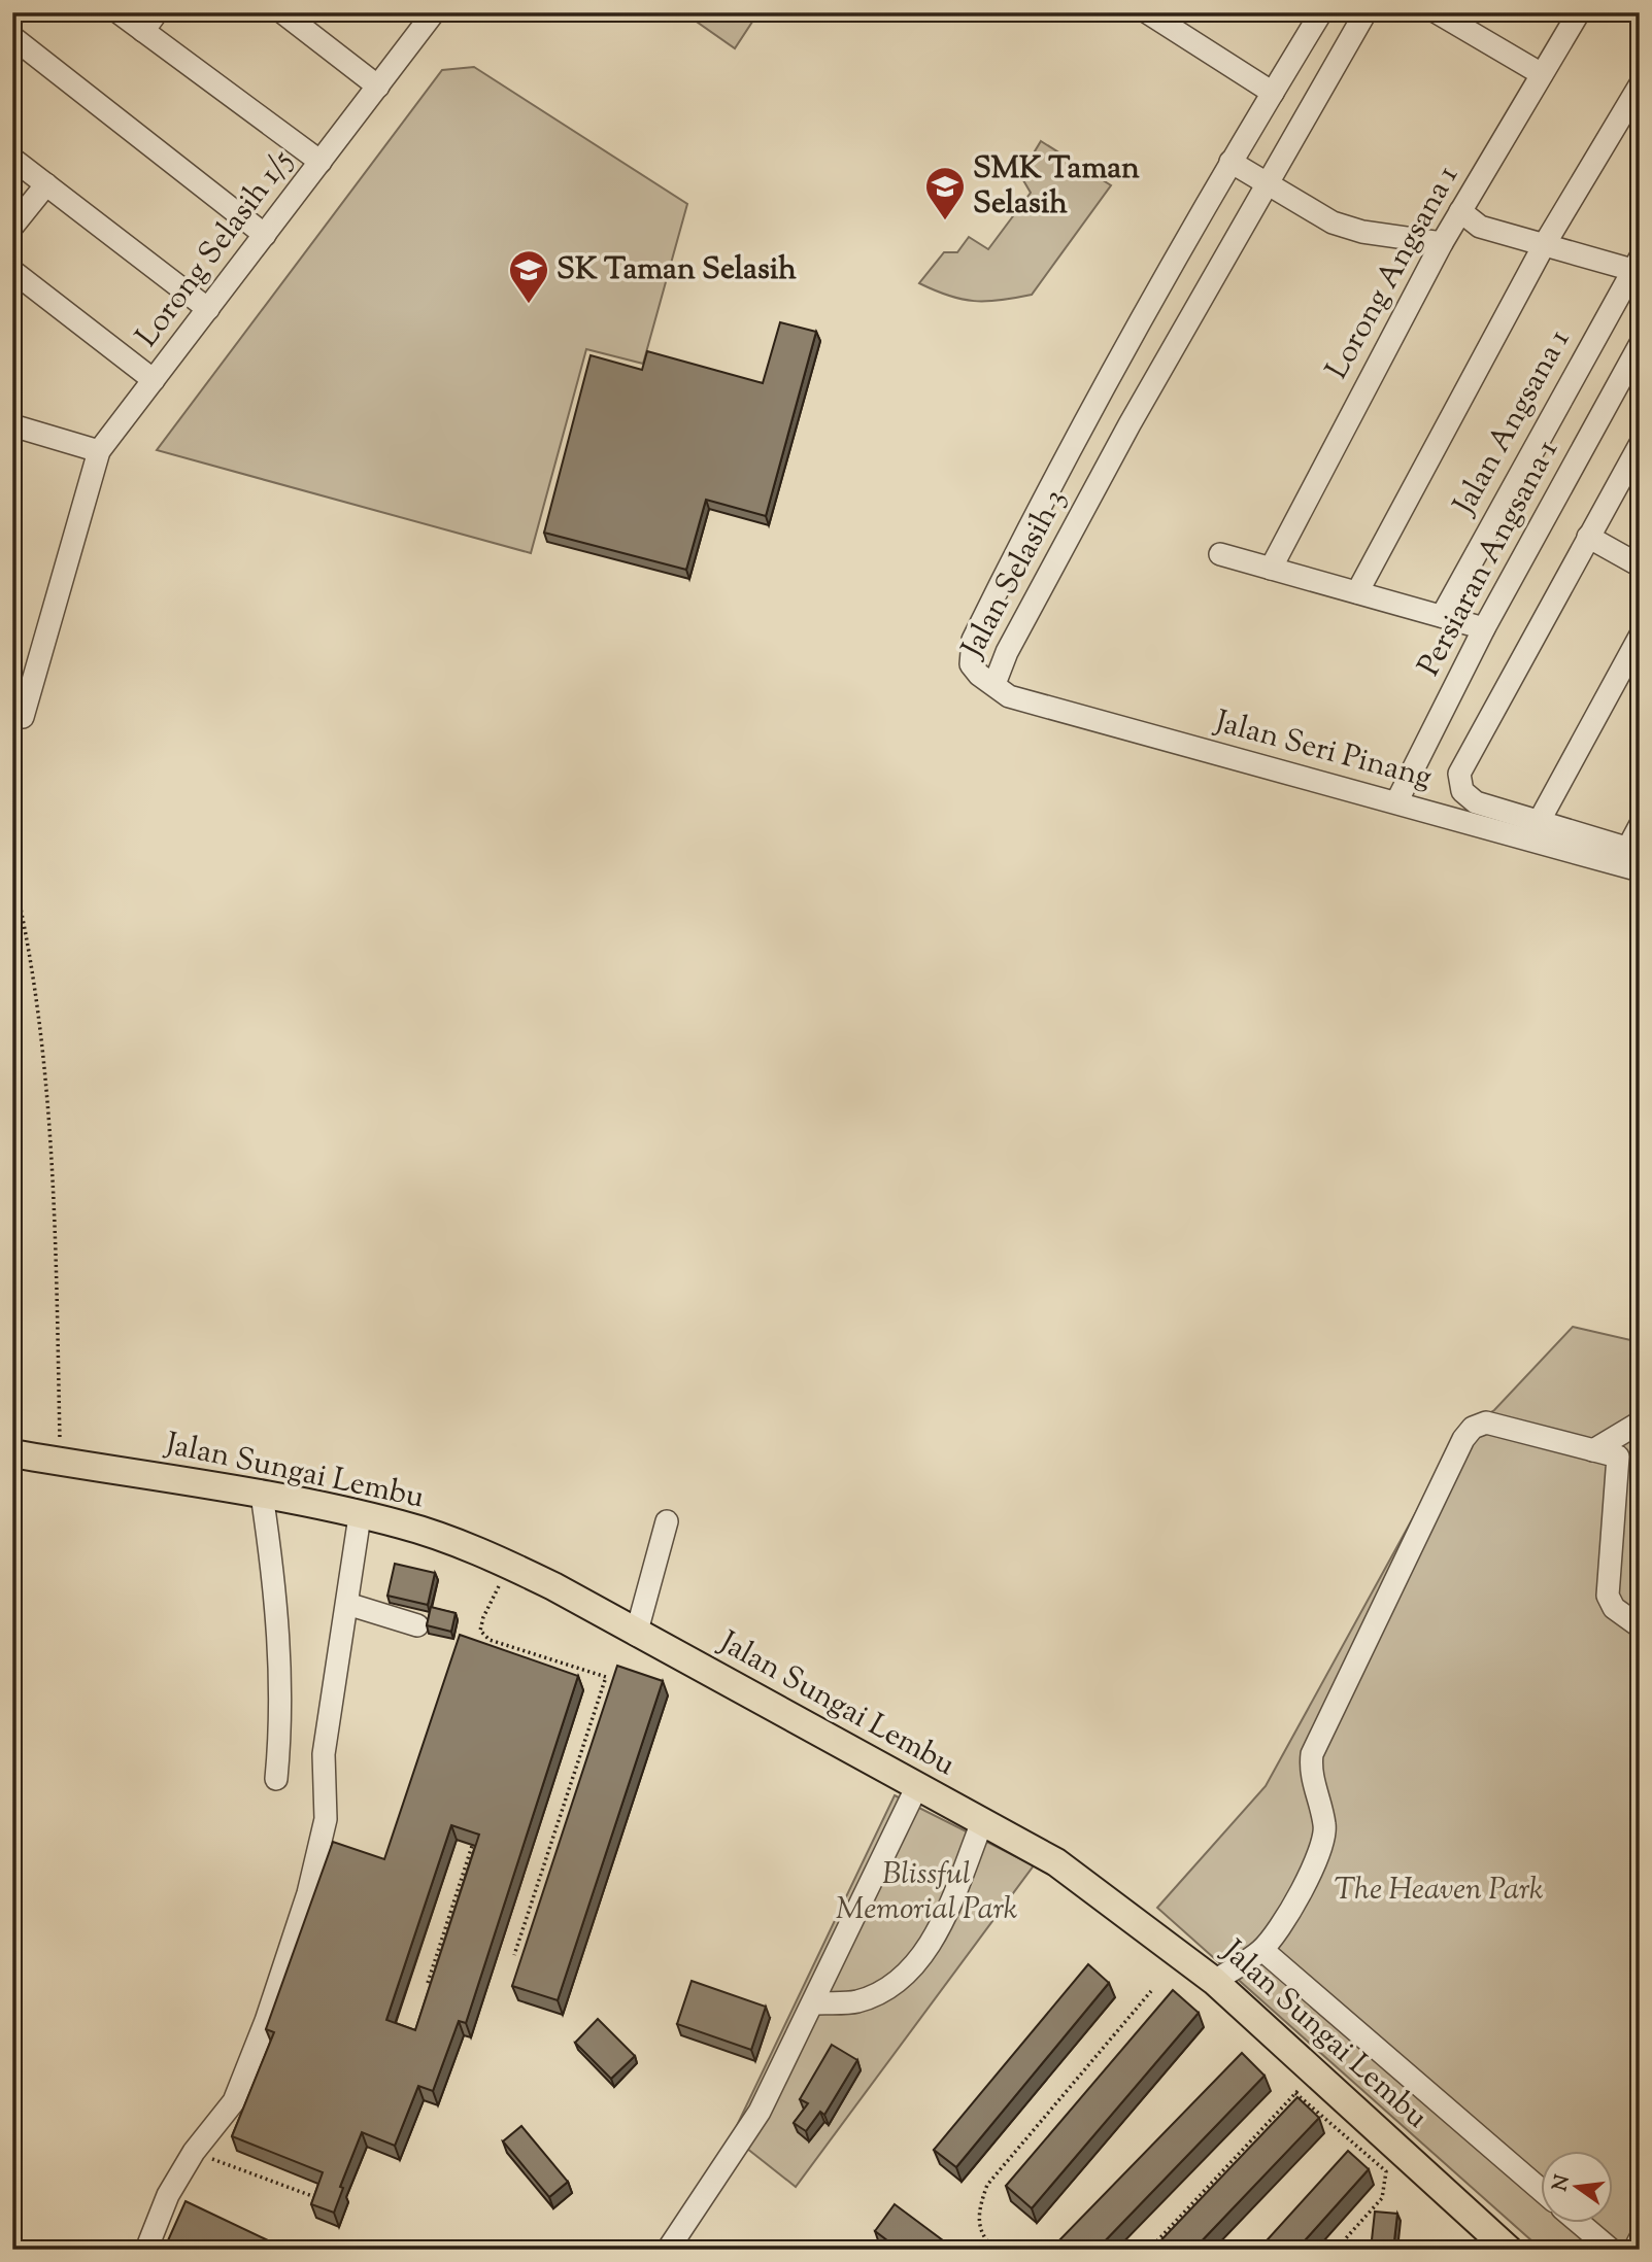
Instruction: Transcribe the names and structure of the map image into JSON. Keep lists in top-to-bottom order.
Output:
{
  "streets": {
    "main road": ["Jalan Sungai Lembu"],
    "street": [
      "Lorong Selasih 1/5",
      "Lorong Angsana 1",
      "Jalan Angsana 1",
      "Persiaran Angsana 1",
      "Jalan Selasih 3",
      "Jalan Seri Pinang"
    ]
  },
  "crossings": [
    ["Persiaran Angsana 1", "Jalan Seri Pinang"],
    ["Jalan Selasih 3", "Jalan Seri Pinang"]
  ],
  "parks": ["Blissful Memorial Park", "The Heaven Park"],
  "places": {
    "school or university": ["SMK Taman Selasih", "SK Taman Selasih"]
  },
  "north": "left"
}
